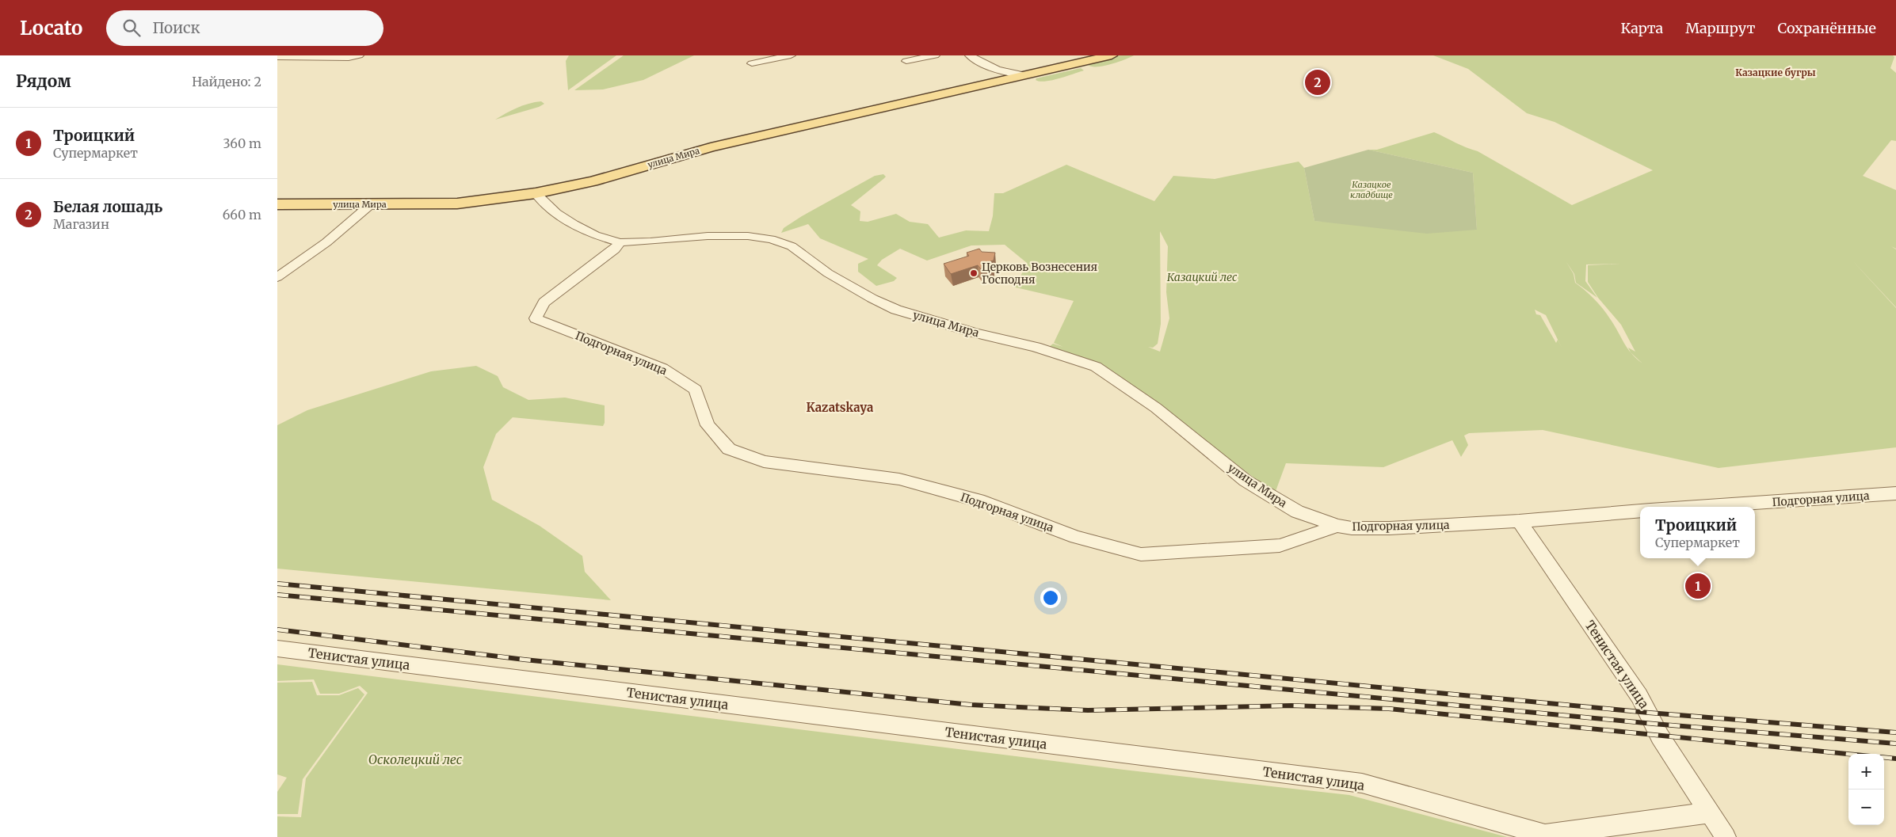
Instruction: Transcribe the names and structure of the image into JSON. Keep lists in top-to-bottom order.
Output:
{
  "streets": {
    "main road": ["улица Мира"],
    "street": ["Подгорная улица", "Тенистая улица"]
  },
  "crossings": [
    ["улица Мира", "Подгорная улица"],
    ["Подгорная улица", "Тенистая улица"]
  ],
  "districts": ["Казацкие бугры", "Kazatskaya"],
  "parks": ["Казацкое кладбище", "Казацкий лес", "Осколецкий лес"],
  "places": ["Церковь Вознесения Господня"],
  "page": {
    "header": "Locato",
    "search": "Поиск",
    "nav": ["Карта", "Маршрут", "Сохранённые"],
    "heading": ["Рядом", "Найдено: 2"],
    "pins": ["2", "1"],
    "list": [
      {
        "mark": "1",
        "name": "Троицкий",
        "note": "Супермаркет",
        "value": "360 m"
      },
      {
        "mark": "2",
        "name": "Белая лошадь",
        "note": "Магазин",
        "value": "660 m"
      }
    ],
    "popup": ["Троицкий", "Супермаркет"],
    "map_buttons": ["+", "−"]
  }
}
